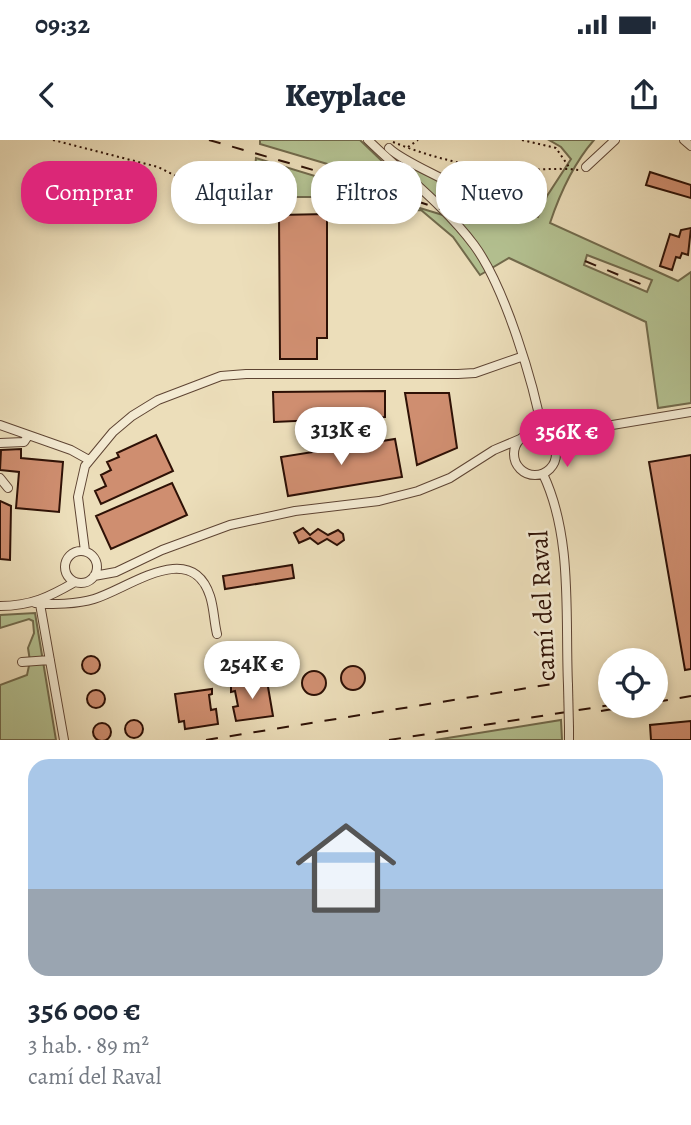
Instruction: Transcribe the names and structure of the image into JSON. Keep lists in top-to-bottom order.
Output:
{
  "streets": {
    "street": ["camí del Raval"]
  },
  "page": {
    "status": "09:32",
    "header": "Keyplace",
    "chip": [
      "Comprar",
      "Alquilar",
      "Filtros",
      "Nuevo"
    ],
    "price": ["313K €", "356K €", "254K €"],
    "list": [
      {
        "name": "356 000 €",
        "note": "3 hab. · 89 m² · camí del Raval"
      }
    ]
  }
}
